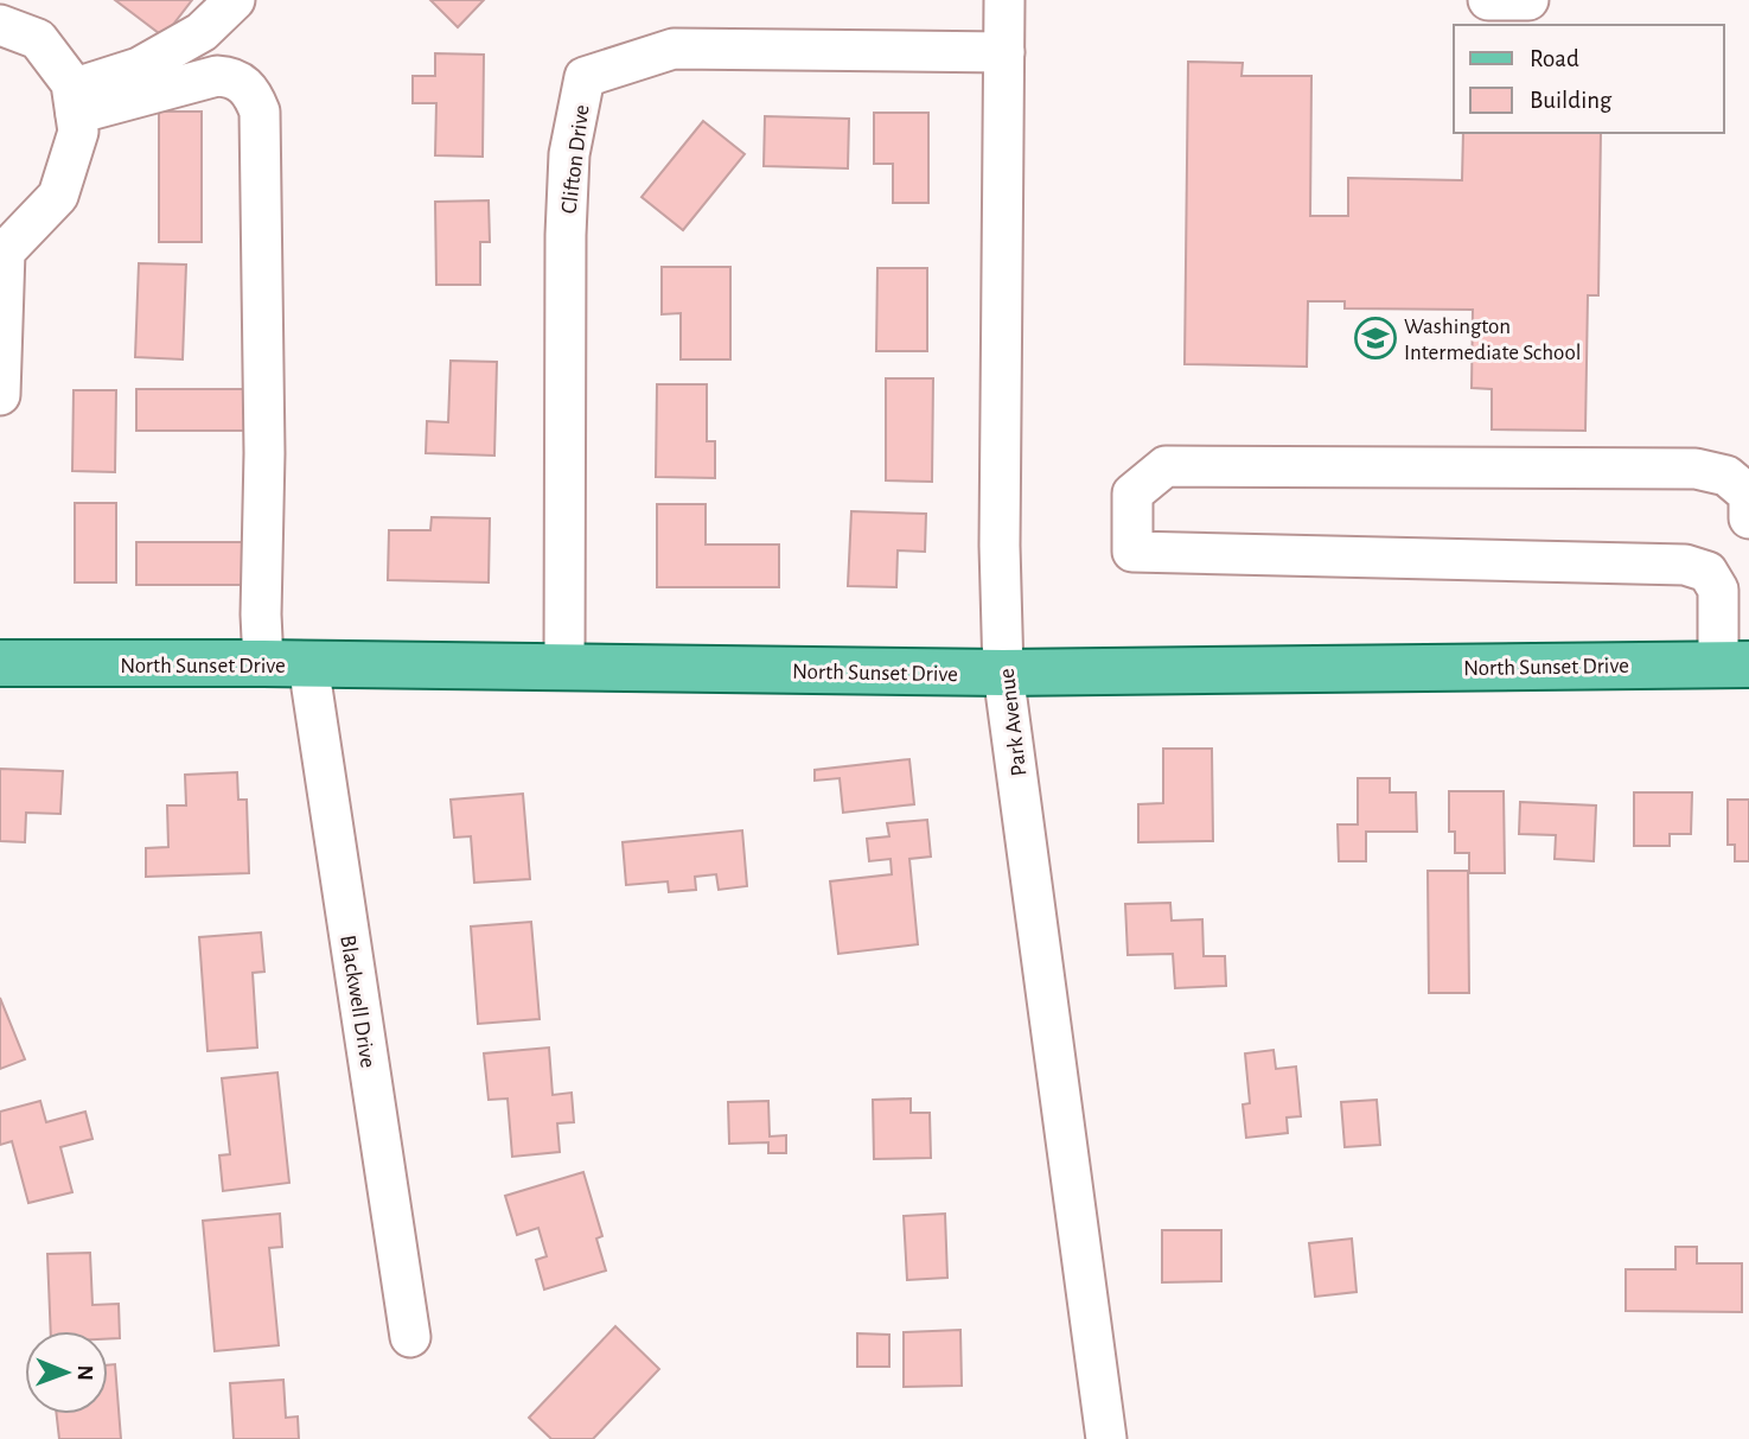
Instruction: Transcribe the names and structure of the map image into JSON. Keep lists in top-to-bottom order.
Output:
{
  "streets": {
    "main road": ["North Sunset Drive"],
    "street": ["Clifton Drive", "Park Avenue", "Blackwell Drive"]
  },
  "crossings": [
    ["Clifton Drive", "North Sunset Drive"],
    ["Clifton Drive", "Park Avenue"],
    ["North Sunset Drive", "Park Avenue"],
    ["North Sunset Drive", "Blackwell Drive"]
  ],
  "places": {
    "school or university": ["Washington Intermediate School"]
  },
  "legend": ["Road", "Building"],
  "north": "right"
}
